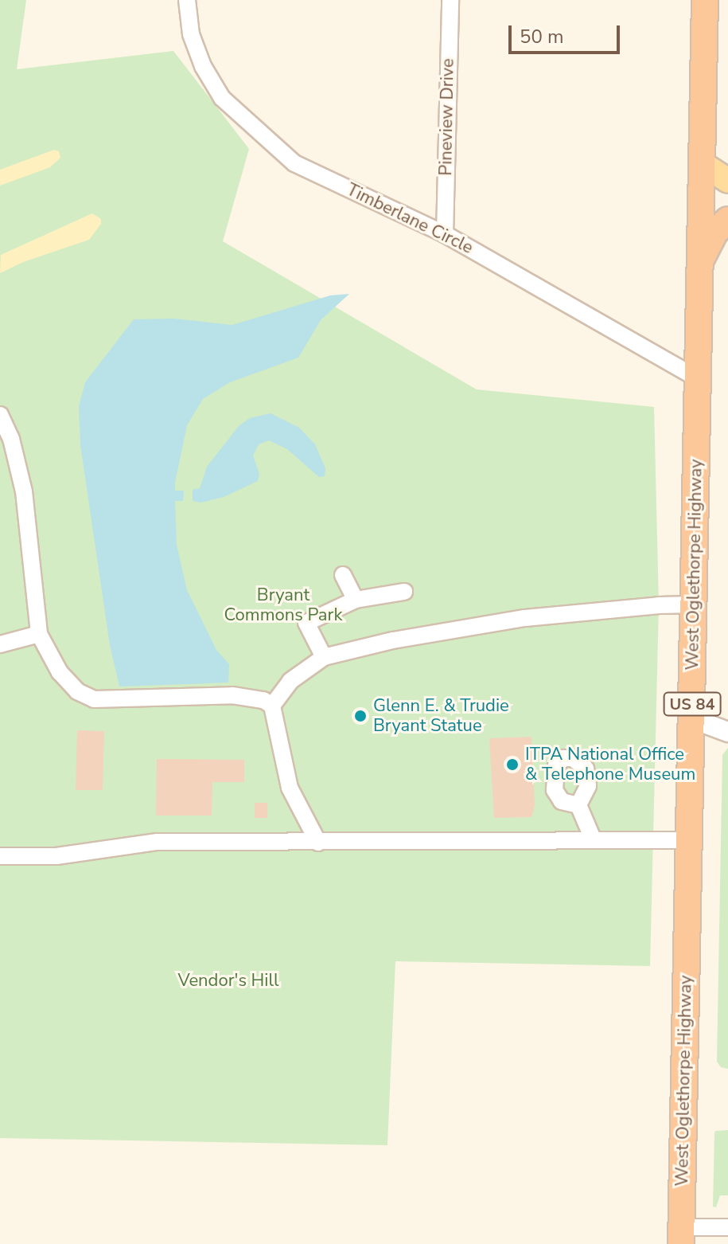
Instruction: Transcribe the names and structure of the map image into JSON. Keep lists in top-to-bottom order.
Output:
{
  "streets": {
    "highway": ["West Oglethorpe Highway", "US 84"],
    "street": ["Pineview Drive", "Timberlane Circle"]
  },
  "crossings": [
    ["Pineview Drive", "Timberlane Circle"],
    ["Timberlane Circle", "West Oglethorpe Highway"]
  ],
  "parks": ["Bryant Commons Park", "Vendor's Hill"],
  "places": ["Glenn E. & Trudie Bryant Statue", "ITPA National Office & Telephone Museum"],
  "scale_bar": "50 m"
}
